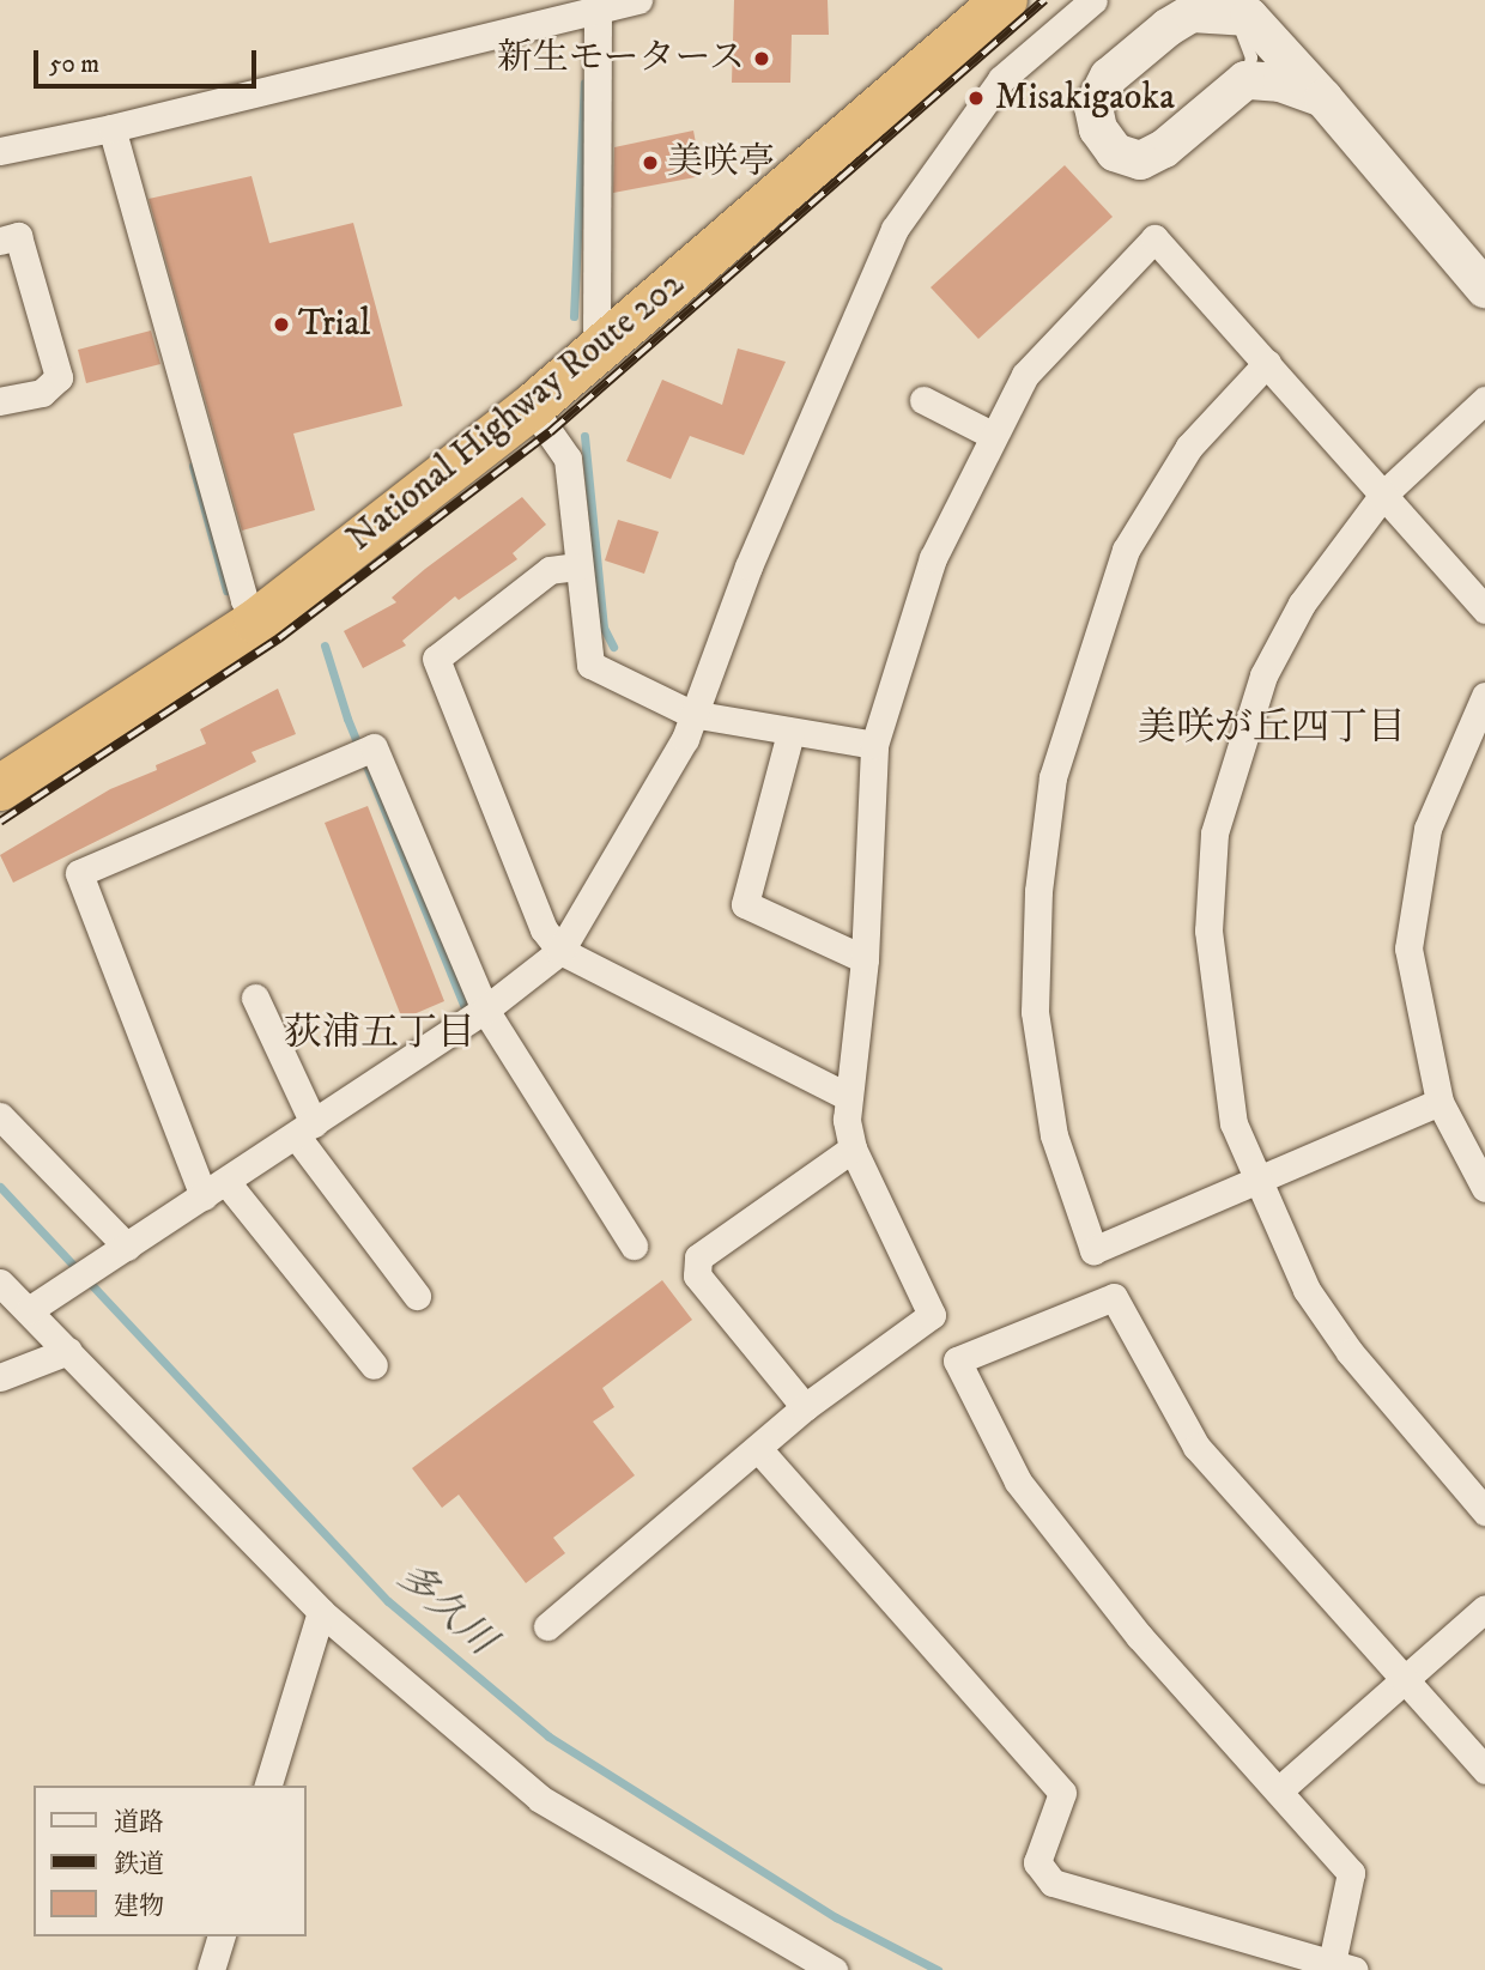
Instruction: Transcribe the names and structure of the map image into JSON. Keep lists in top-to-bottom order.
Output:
{
  "streets": {
    "highway": ["National Highway Route 202"]
  },
  "districts": ["美咲が丘四丁目", "荻浦五丁目"],
  "water": ["多久川"],
  "places": [
    "新生モータース",
    "Misakigaoka",
    "美咲亭",
    "Trial"
  ],
  "legend": ["道路", "鉄道", "建物"],
  "scale_bar": "50 m"
}
